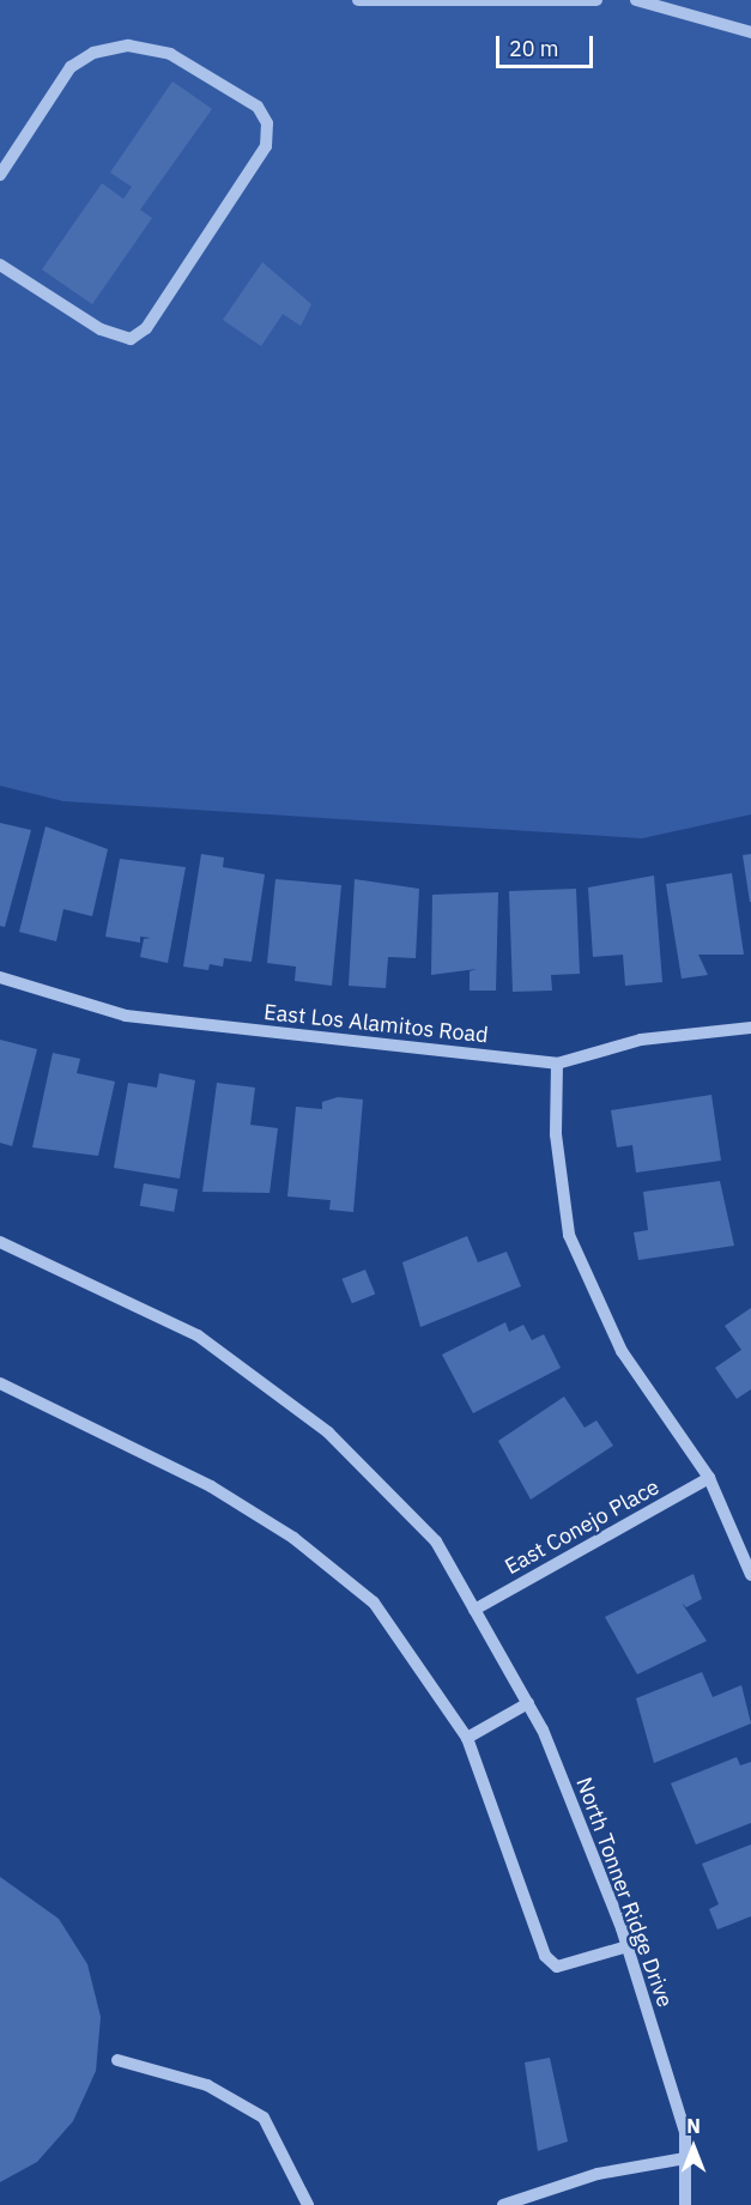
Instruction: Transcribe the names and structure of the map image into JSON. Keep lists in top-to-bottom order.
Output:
{
  "streets": {
    "street": ["East Los Alamitos Road", "East Conejo Place", "North Tonner Ridge Drive"]
  },
  "crossings": [
    ["East Conejo Place", "North Tonner Ridge Drive"]
  ],
  "scale_bar": "20 m",
  "north": "top"
}
